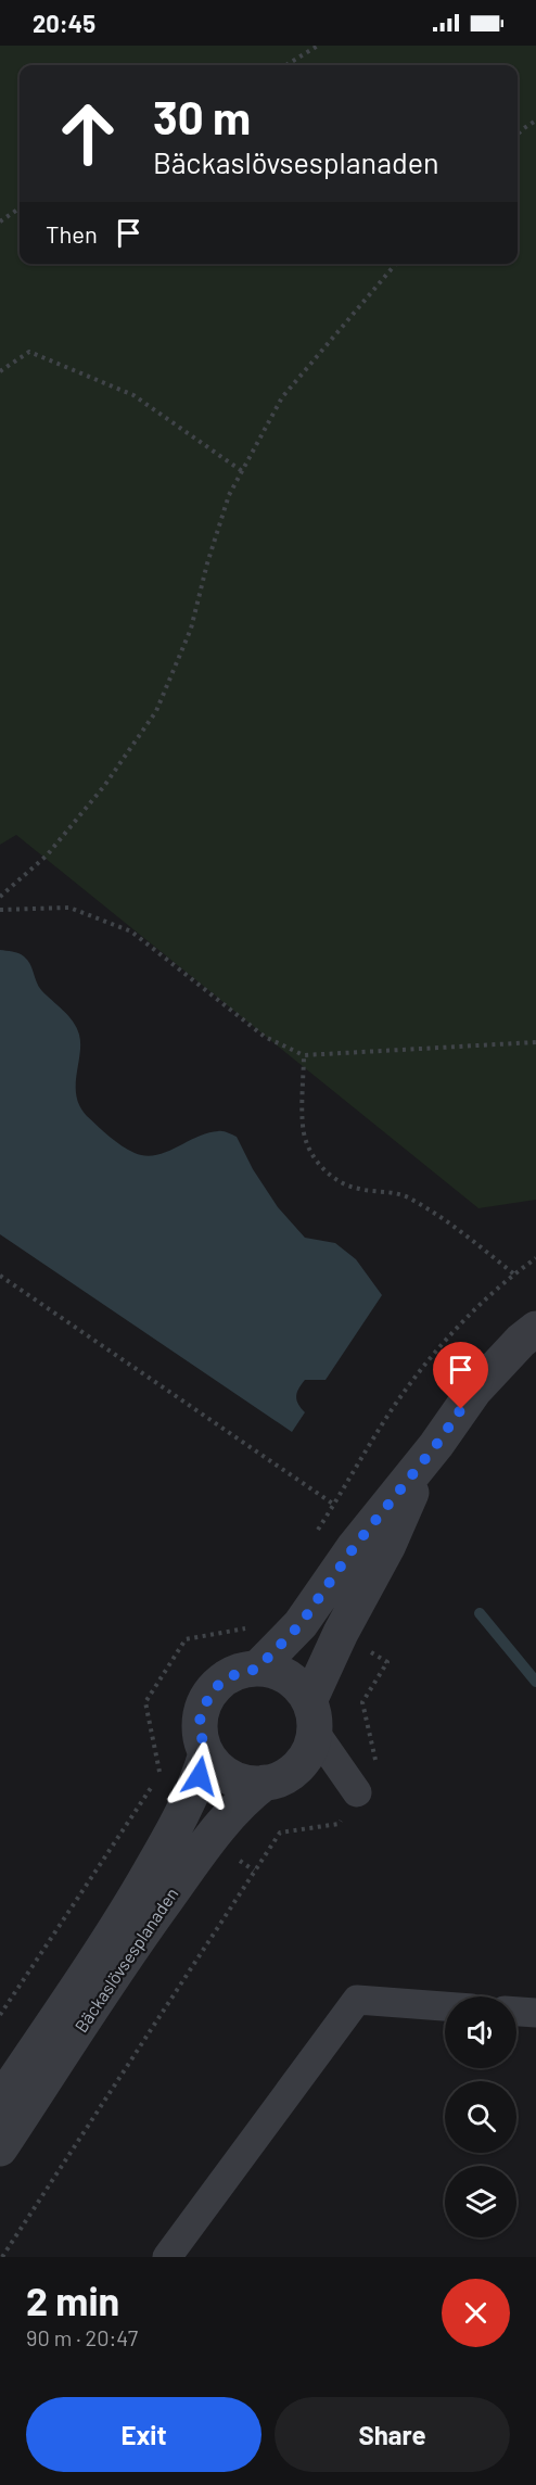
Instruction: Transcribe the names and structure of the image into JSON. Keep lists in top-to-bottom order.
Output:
{
  "streets": {
    "street": ["Bäckaslövsesplanaden"]
  },
  "page": {
    "status": "20:45",
    "turn": ["30 m", "Bäckaslövsesplanaden"],
    "then": "Then",
    "heading": ["2 min", "90 m · 20:47"],
    "buttons": ["Exit", "Share"]
  }
}
